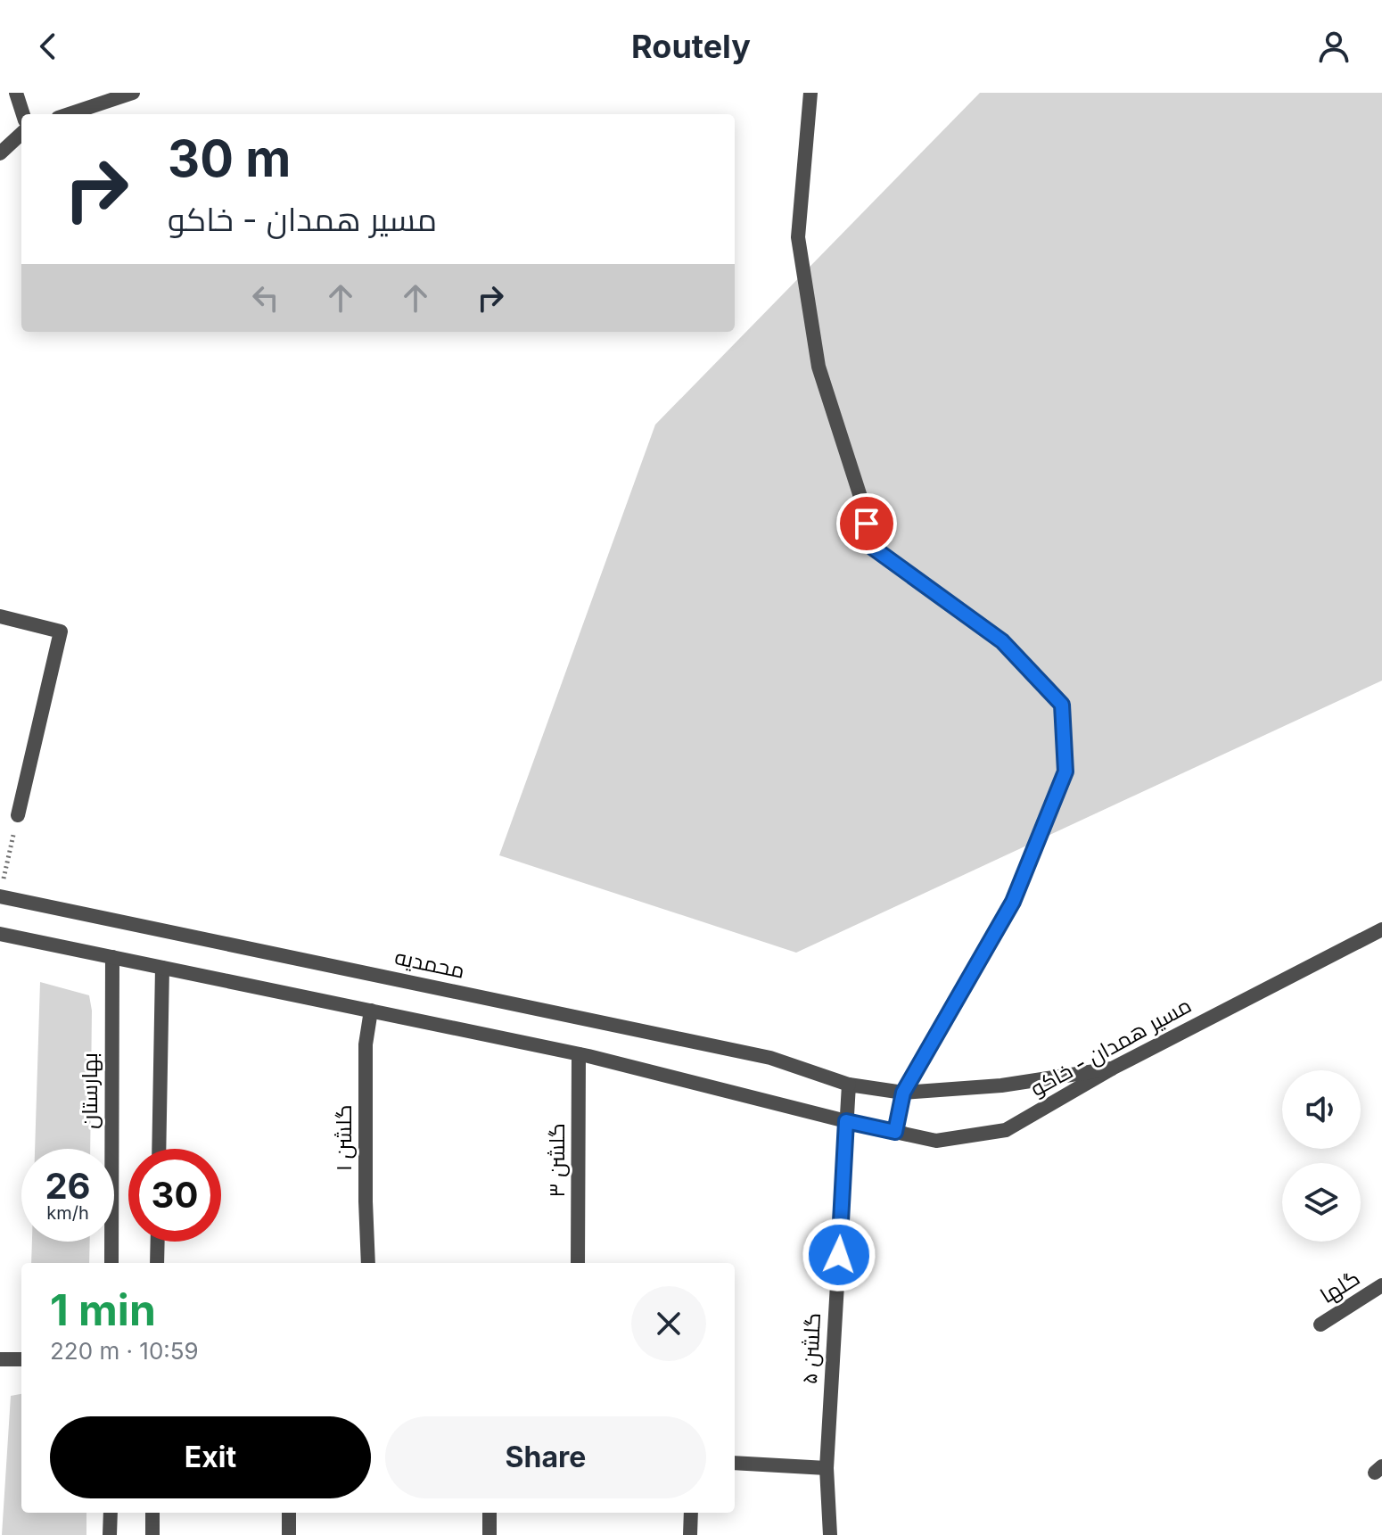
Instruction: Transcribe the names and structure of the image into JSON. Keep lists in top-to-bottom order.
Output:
{
  "streets": {
    "street": [
      "محمدیه",
      "مسیر همدان - خاکو",
      "بهارستان",
      "گلشن ۱",
      "گلشن ۳",
      "گلها",
      "گلشن ۵"
    ]
  },
  "crossings": [
    ["محمدیه", "مسیر همدان - خاکو"],
    ["محمدیه", "گلشن ۵"],
    ["مسیر همدان - خاکو", "گلشن ۵"]
  ],
  "page": {
    "header": "Routely",
    "turn": ["30 m", "مسیر همدان - خاکو"],
    "speed": "26 km/h",
    "limit": "30",
    "heading": ["1 min", "220 m · 10:59"],
    "buttons": ["Exit", "Share"]
  }
}
